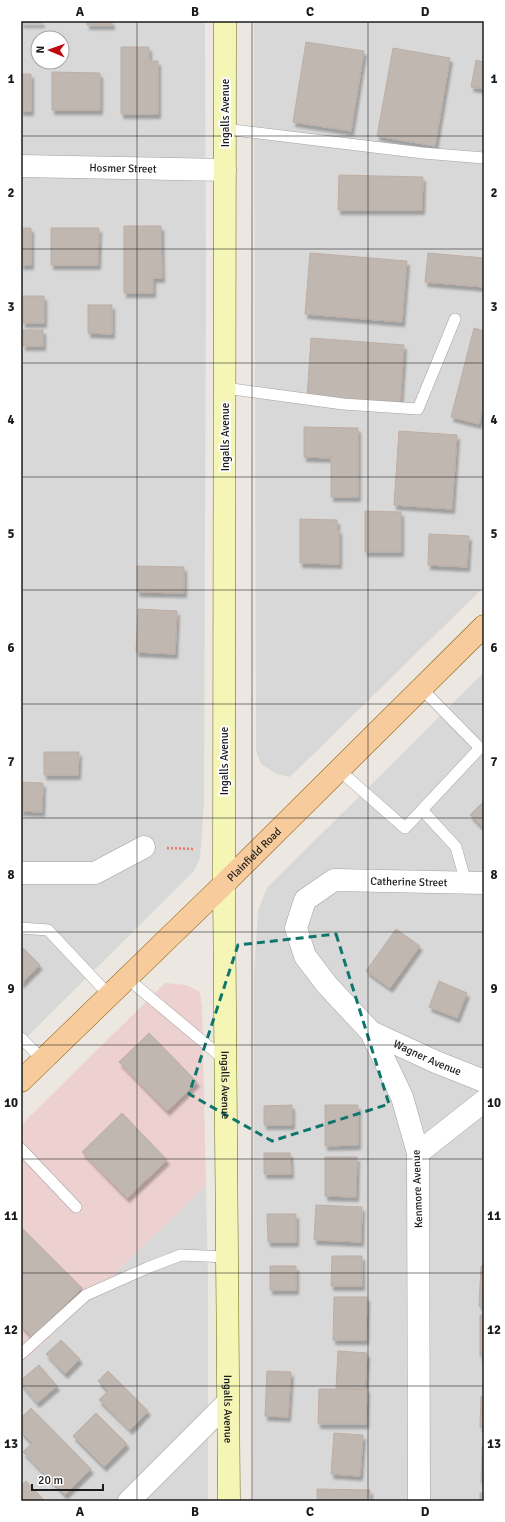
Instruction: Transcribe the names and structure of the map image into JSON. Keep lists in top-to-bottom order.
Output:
{
  "streets": {
    "main road": ["Plainfield Road"],
    "street": [
      "Ingalls Avenue",
      "Hosmer Street",
      "Catherine Street",
      "Wagner Avenue",
      "Kenmore Avenue"
    ]
  },
  "crossings": [
    ["Ingalls Avenue", "Hosmer Street"],
    ["Ingalls Avenue", "Plainfield Road"],
    ["Catherine Street", "Kenmore Avenue"],
    ["Wagner Avenue", "Kenmore Avenue"]
  ],
  "scale_bar": "20 m",
  "north": "left",
  "grid": {
    "columns": [
      "A",
      "B",
      "C",
      "D"
    ],
    "rows": [
      "1",
      "2",
      "3",
      "4",
      "5",
      "6",
      "7",
      "8",
      "9",
      "10",
      "11",
      "12",
      "13"
    ]
  }
}
